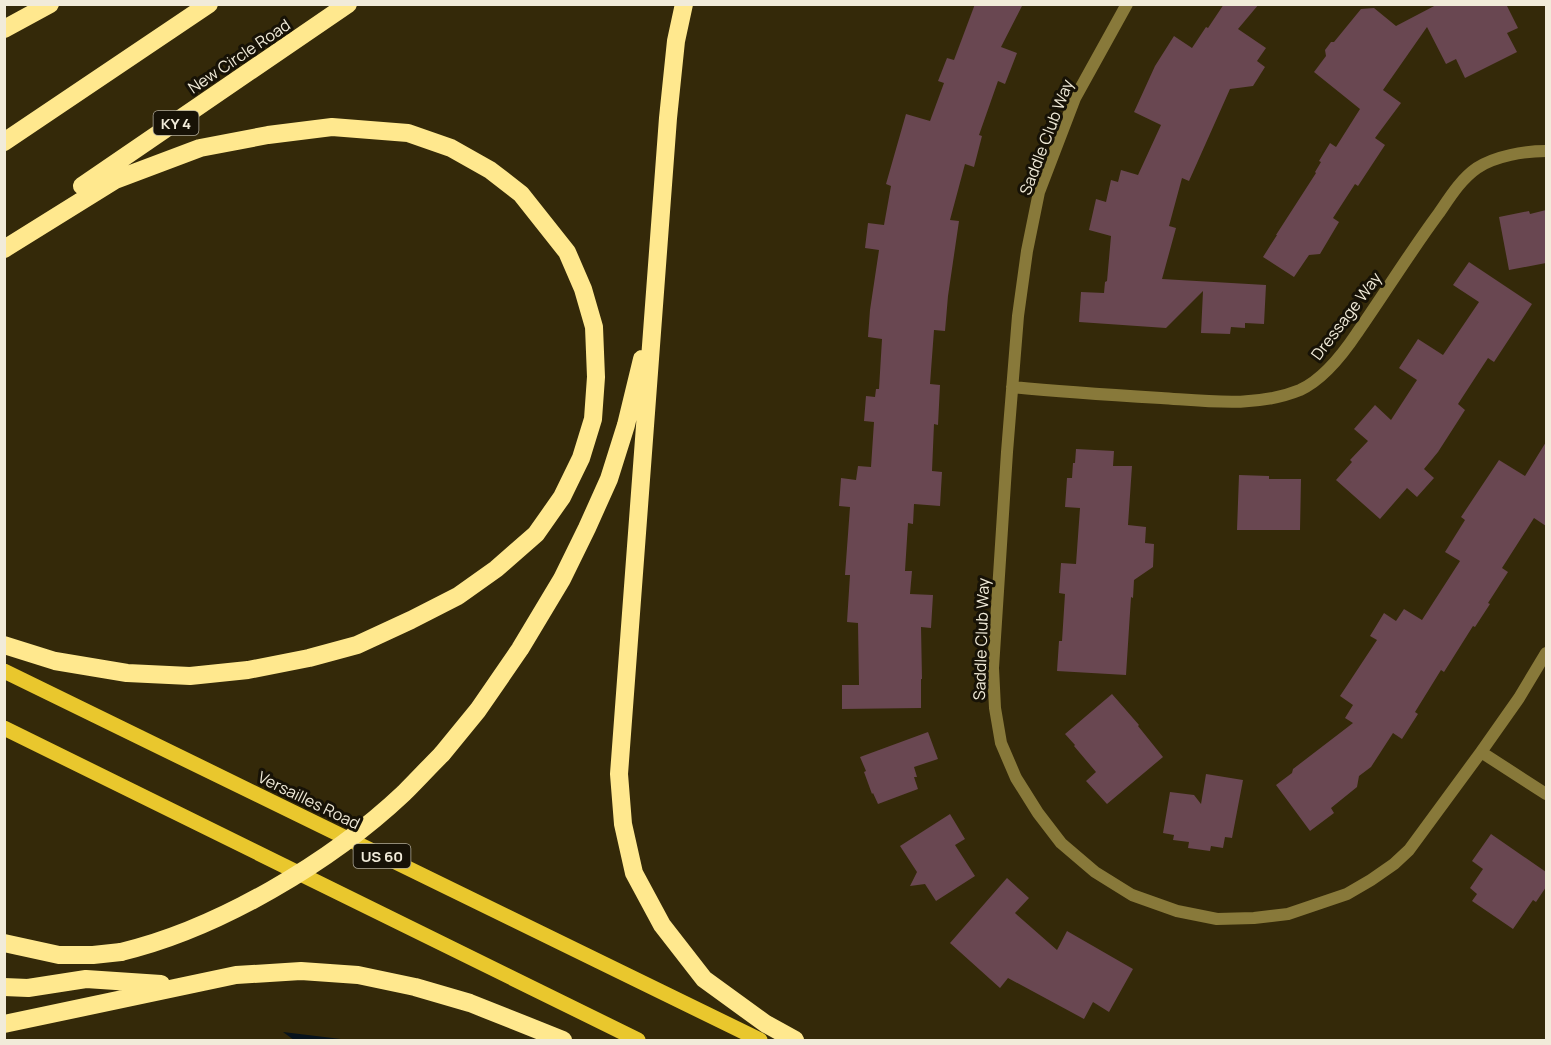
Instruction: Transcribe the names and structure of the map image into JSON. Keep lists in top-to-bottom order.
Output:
{
  "streets": {
    "highway": ["New Circle Road", "KY 4"],
    "main road": ["Versailles Road", "US 60"],
    "street": ["Saddle Club Way", "Dressage Way"]
  },
  "crossings": [
    ["Saddle Club Way", "Dressage Way"]
  ]
}
